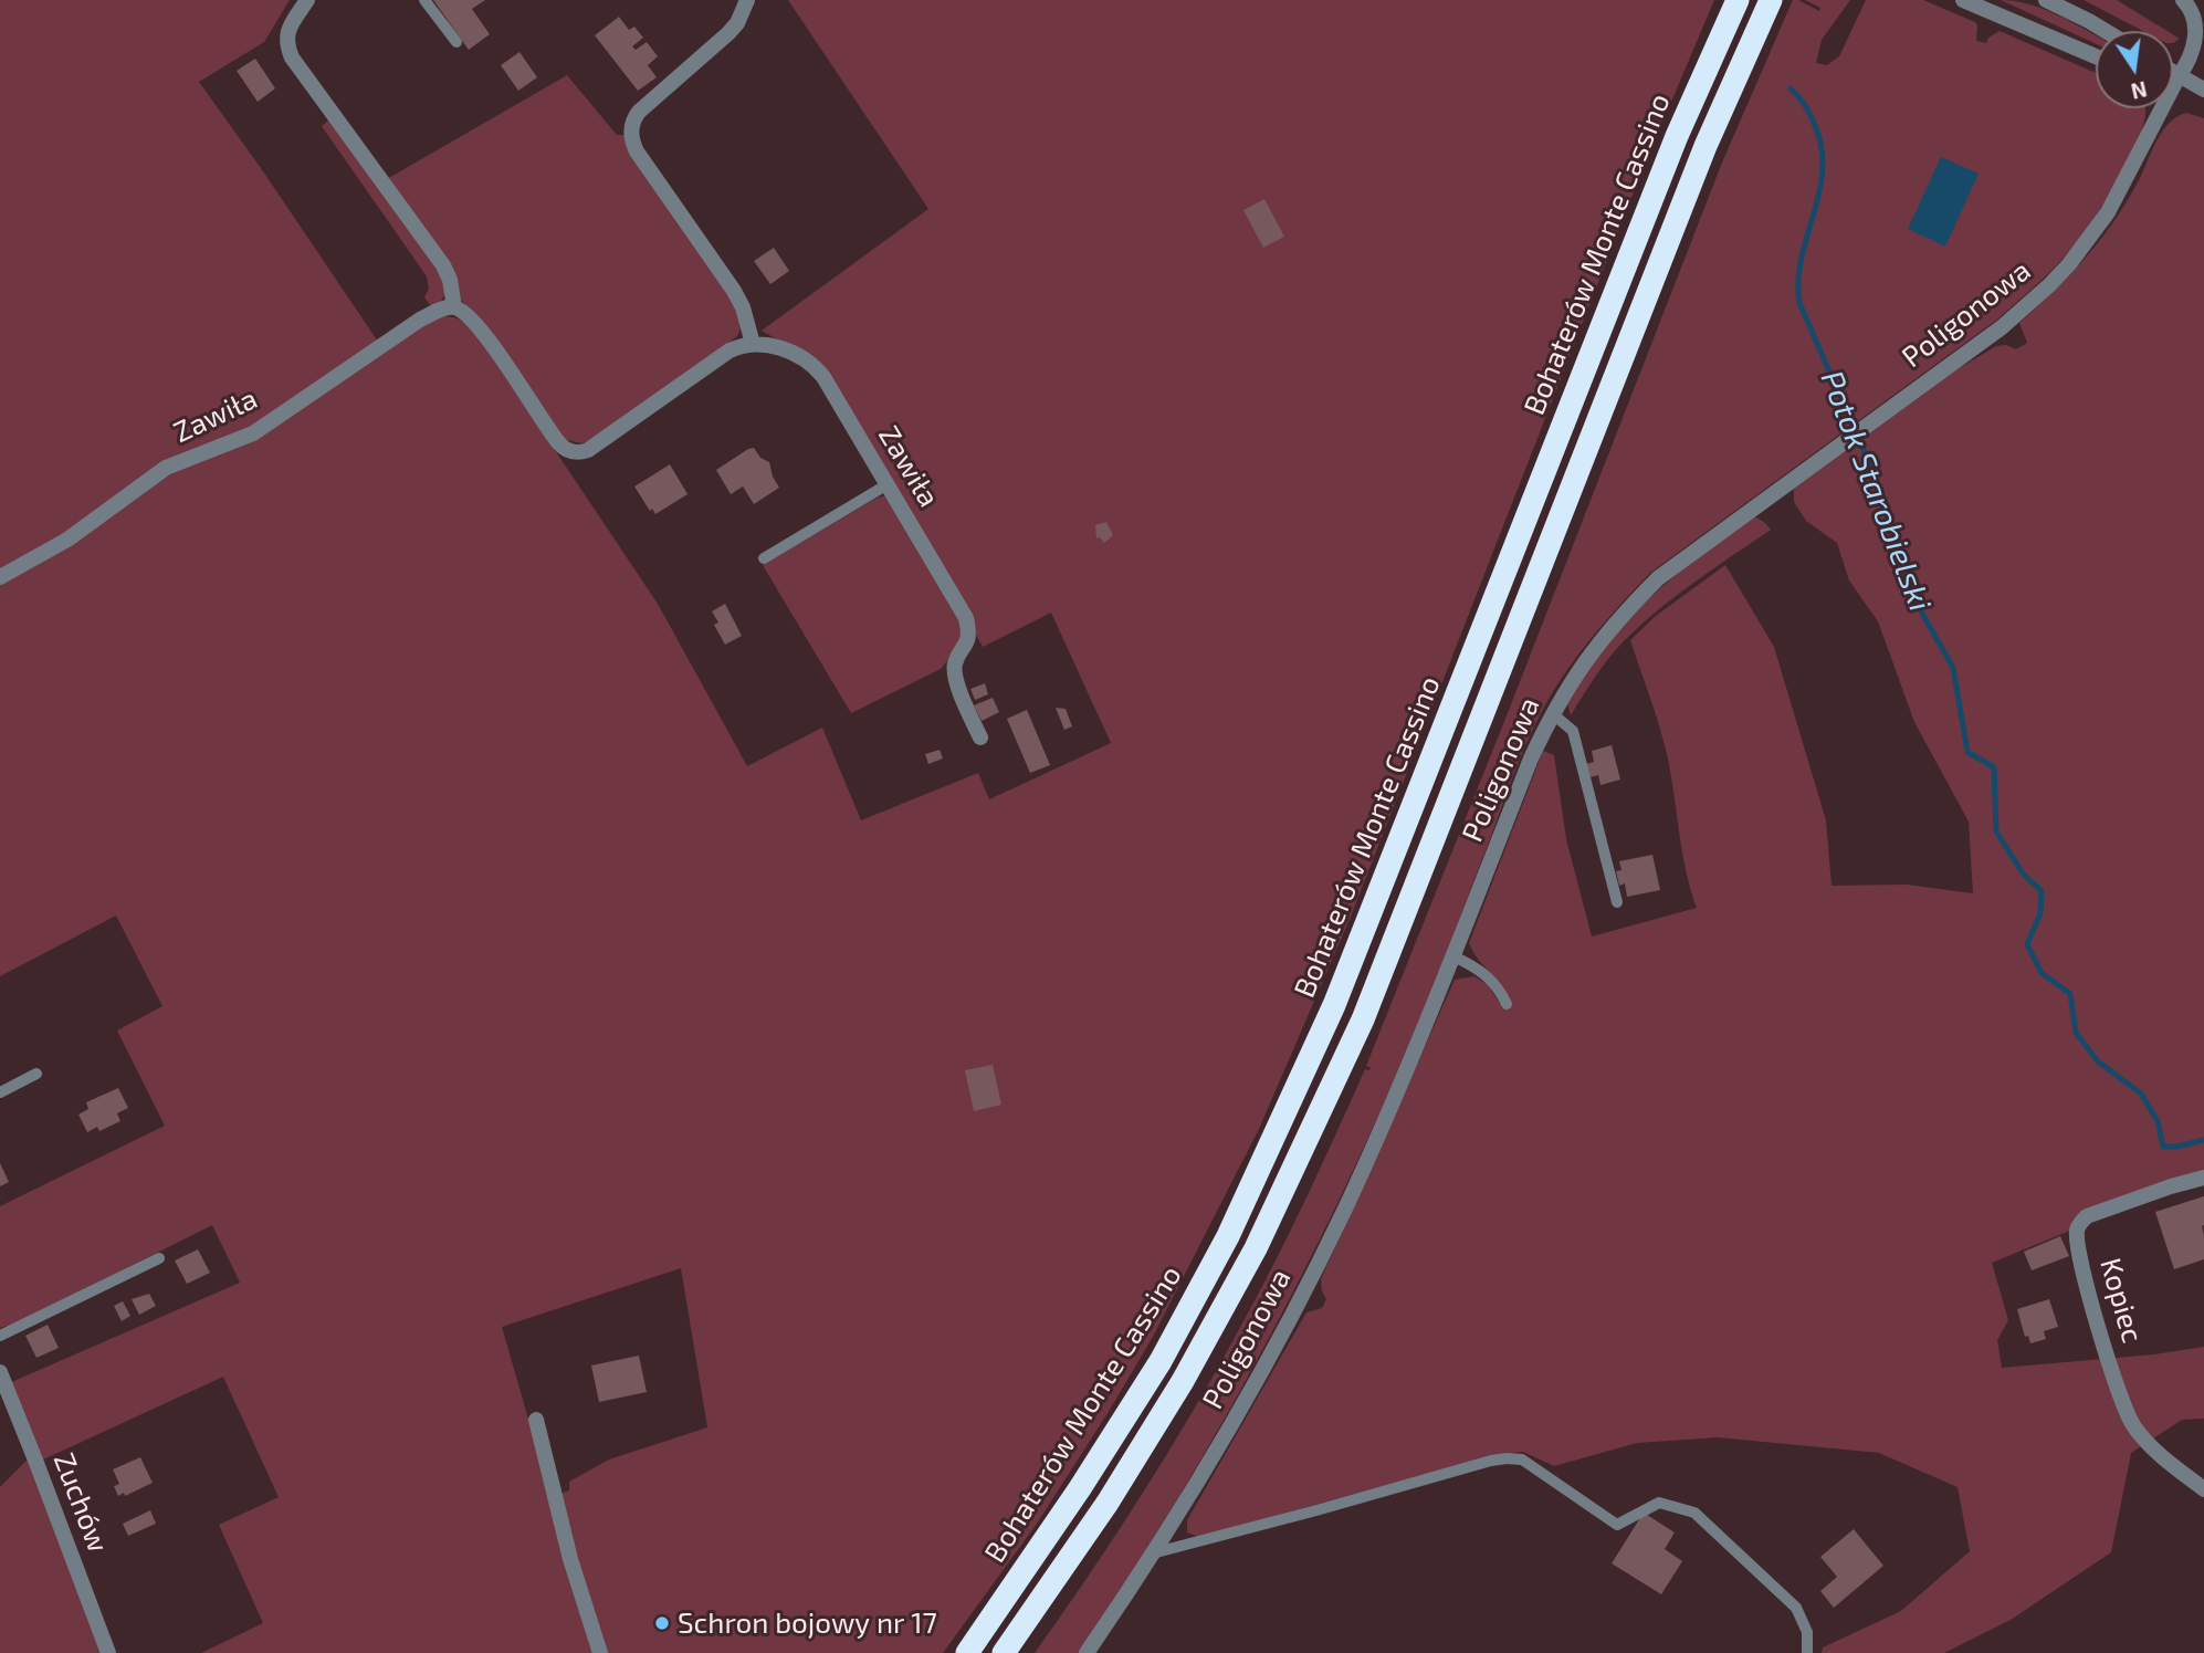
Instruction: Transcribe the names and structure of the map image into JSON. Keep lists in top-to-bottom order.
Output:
{
  "streets": {
    "highway": ["Bohaterów Monte Cassino"],
    "street": [
      "Poligonowa",
      "Zawiła",
      "Kopiec",
      "Zuchów"
    ]
  },
  "water": ["Potok Starobielski"],
  "places": ["Schron bojowy nr 17"],
  "north": "bottom"
}
